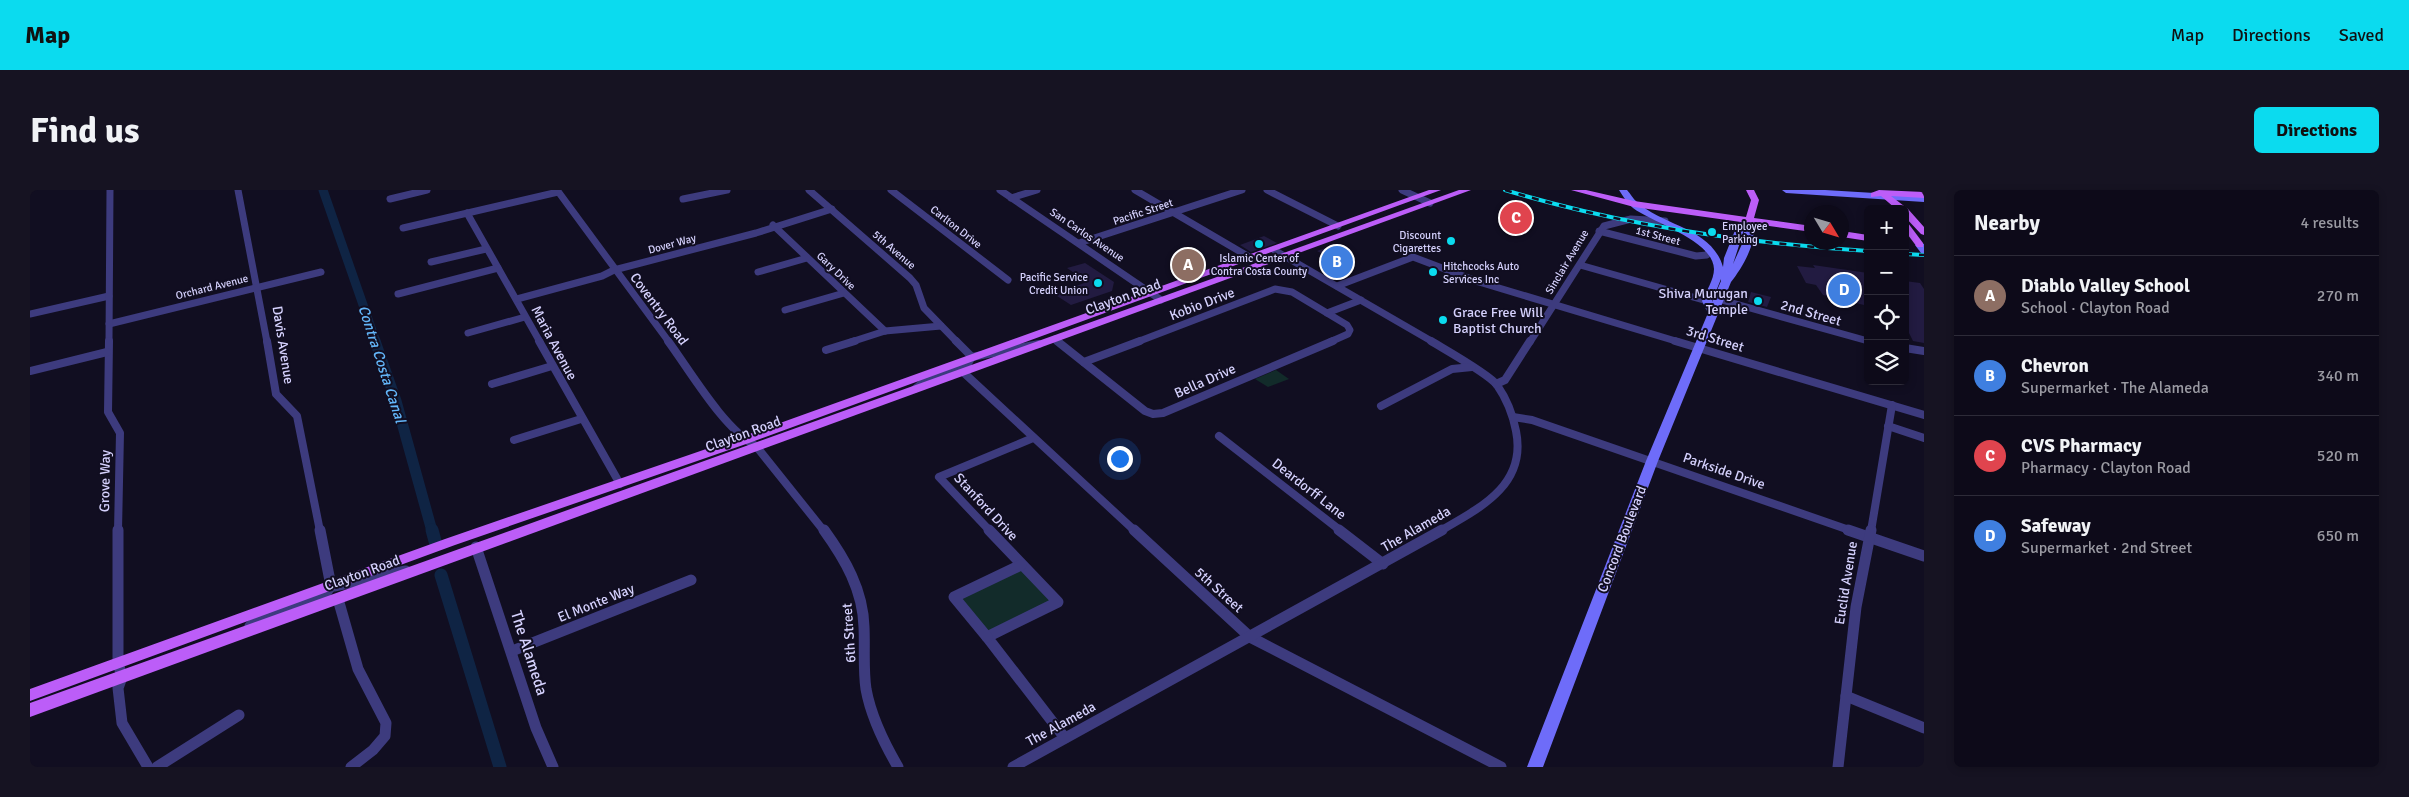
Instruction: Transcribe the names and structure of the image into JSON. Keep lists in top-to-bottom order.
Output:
{
  "streets": {
    "main road": ["Clayton Road", "Concord Boulevard"],
    "street": [
      "Pacific Street",
      "Carlton Drive",
      "San Carlos Avenue",
      "1st Street",
      "Dover Way",
      "5th Avenue",
      "Sinclair Avenue",
      "Gary Drive",
      "Orchard Avenue",
      "Kobio Drive",
      "Coventry Road",
      "2nd Street",
      "3rd Street",
      "Maria Avenue",
      "Davis Avenue",
      "Bella Drive",
      "Parkside Drive",
      "Grove Way",
      "Deardorff Lane",
      "Stanford Drive",
      "The Alameda",
      "Euclid Avenue",
      "5th Street",
      "El Monte Way",
      "6th Street"
    ]
  },
  "crossings": [
    ["Pacific Street", "San Carlos Avenue"],
    ["San Carlos Avenue", "Clayton Road"],
    ["1st Street", "Sinclair Avenue"],
    ["1st Street", "Concord Boulevard"],
    ["Dover Way", "5th Avenue"],
    ["Dover Way", "Gary Drive"],
    ["Dover Way", "Coventry Road"],
    ["Dover Way", "Maria Avenue"],
    ["5th Avenue", "Clayton Road"],
    ["Sinclair Avenue", "3rd Street"],
    ["Sinclair Avenue", "The Alameda"],
    ["Orchard Avenue", "Davis Avenue"],
    ["Orchard Avenue", "Grove Way"],
    ["Clayton Road", "Coventry Road"],
    ["Clayton Road", "Maria Avenue"],
    ["Clayton Road", "Davis Avenue"],
    ["Clayton Road", "Bella Drive"],
    ["Clayton Road", "Grove Way"],
    ["Clayton Road", "The Alameda"],
    ["Clayton Road", "5th Street"],
    ["Clayton Road", "6th Street"],
    ["Kobio Drive", "Bella Drive"],
    ["Coventry Road", "6th Street"],
    ["2nd Street", "Concord Boulevard"],
    ["3rd Street", "The Alameda"],
    ["3rd Street", "Concord Boulevard"],
    ["3rd Street", "Euclid Avenue"],
    ["Parkside Drive", "The Alameda"],
    ["Parkside Drive", "Concord Boulevard"],
    ["Parkside Drive", "Euclid Avenue"],
    ["Deardorff Lane", "The Alameda"],
    ["Stanford Drive", "5th Street"],
    ["The Alameda", "5th Street"],
    ["The Alameda", "El Monte Way"]
  ],
  "water": ["Contra Costa Canal"],
  "places": [
    "Employee Parking",
    "Discount Cigarettes",
    "Islamic Center of Contra Costa County",
    "Hitchcocks Auto Services Inc",
    "Pacific Service Credit Union",
    "Shiva Murugan Temple",
    "Grace Free Will Baptist Church"
  ],
  "north": "bottom right",
  "page": {
    "header": "Map",
    "nav": ["Map", "Directions", "Saved"],
    "buttons": "Directions",
    "title": "Find us",
    "heading": ["Nearby", "4 results"],
    "pins": [
      "C",
      "B",
      "A",
      "D"
    ],
    "map_buttons": ["+", "−"],
    "list": [
      {
        "mark": "A",
        "name": "Diablo Valley School",
        "note": "School · Clayton Road",
        "value": "270 m"
      },
      {
        "mark": "B",
        "name": "Chevron",
        "note": "Supermarket · The Alameda",
        "value": "340 m"
      },
      {
        "mark": "C",
        "name": "CVS Pharmacy",
        "note": "Pharmacy · Clayton Road",
        "value": "520 m"
      },
      {
        "mark": "D",
        "name": "Safeway",
        "note": "Supermarket · 2nd Street",
        "value": "650 m"
      }
    ]
  }
}
